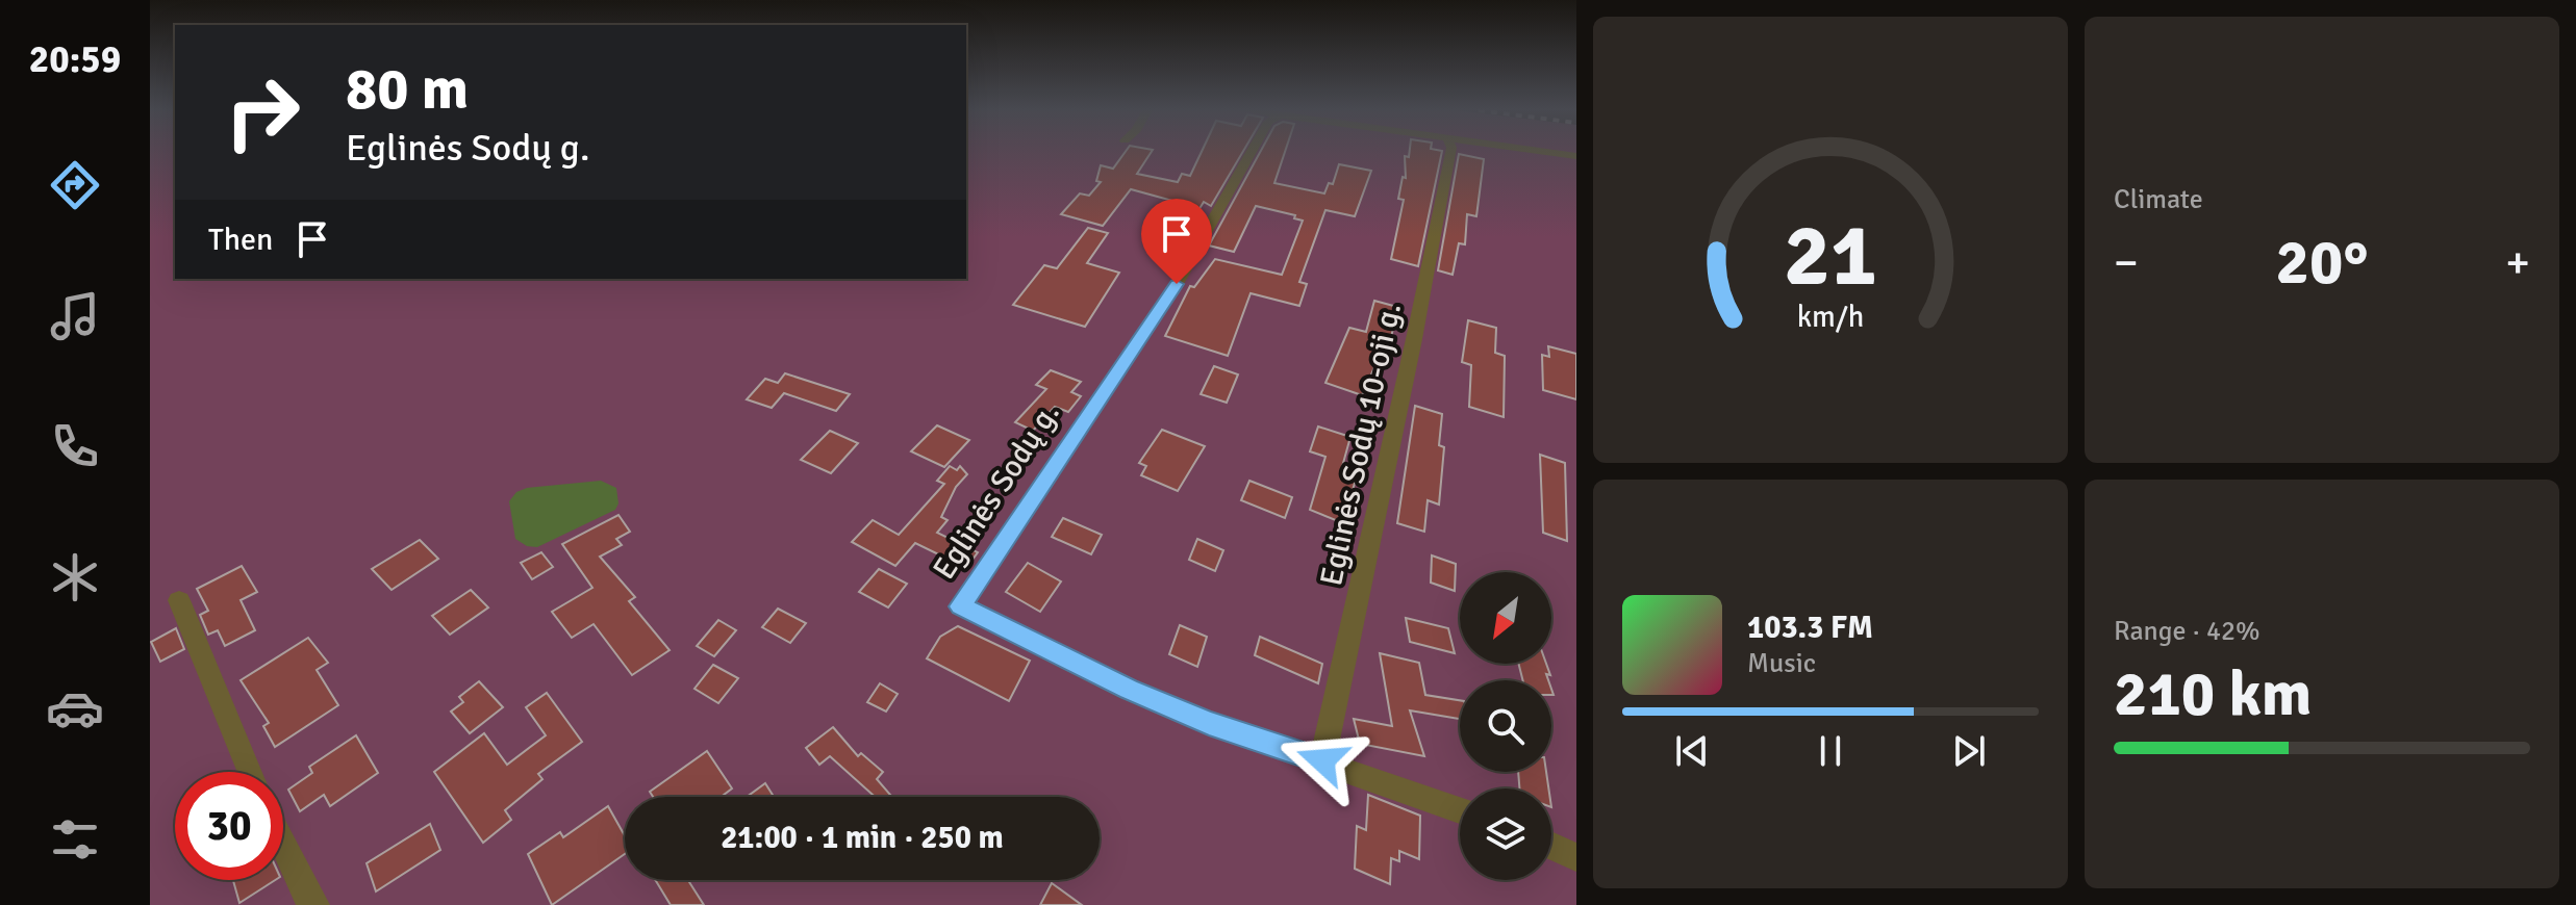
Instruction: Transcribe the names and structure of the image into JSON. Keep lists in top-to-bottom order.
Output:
{
  "streets": {
    "street": ["Eglinės Sodų 10-oji g.", "Eglinės Sodų g."]
  },
  "crossings": [
    ["Eglinės Sodų 10-oji g.", "Eglinės Sodų g."]
  ],
  "north": "bottom left",
  "page": {
    "tabs": "20:59",
    "tile": [
      "Climate",
      ["Range · 42%", "210 km"]
    ],
    "turn": ["80 m", "Eglinės Sodų g."],
    "then": "Then",
    "heat": ["−", "20°", "+"],
    "song": ["103.3 FM", "Music"],
    "limit": "30",
    "trip": "21:00 · 1 min · 250 m",
    "gauge": ["21", "km/h"]
  }
}
